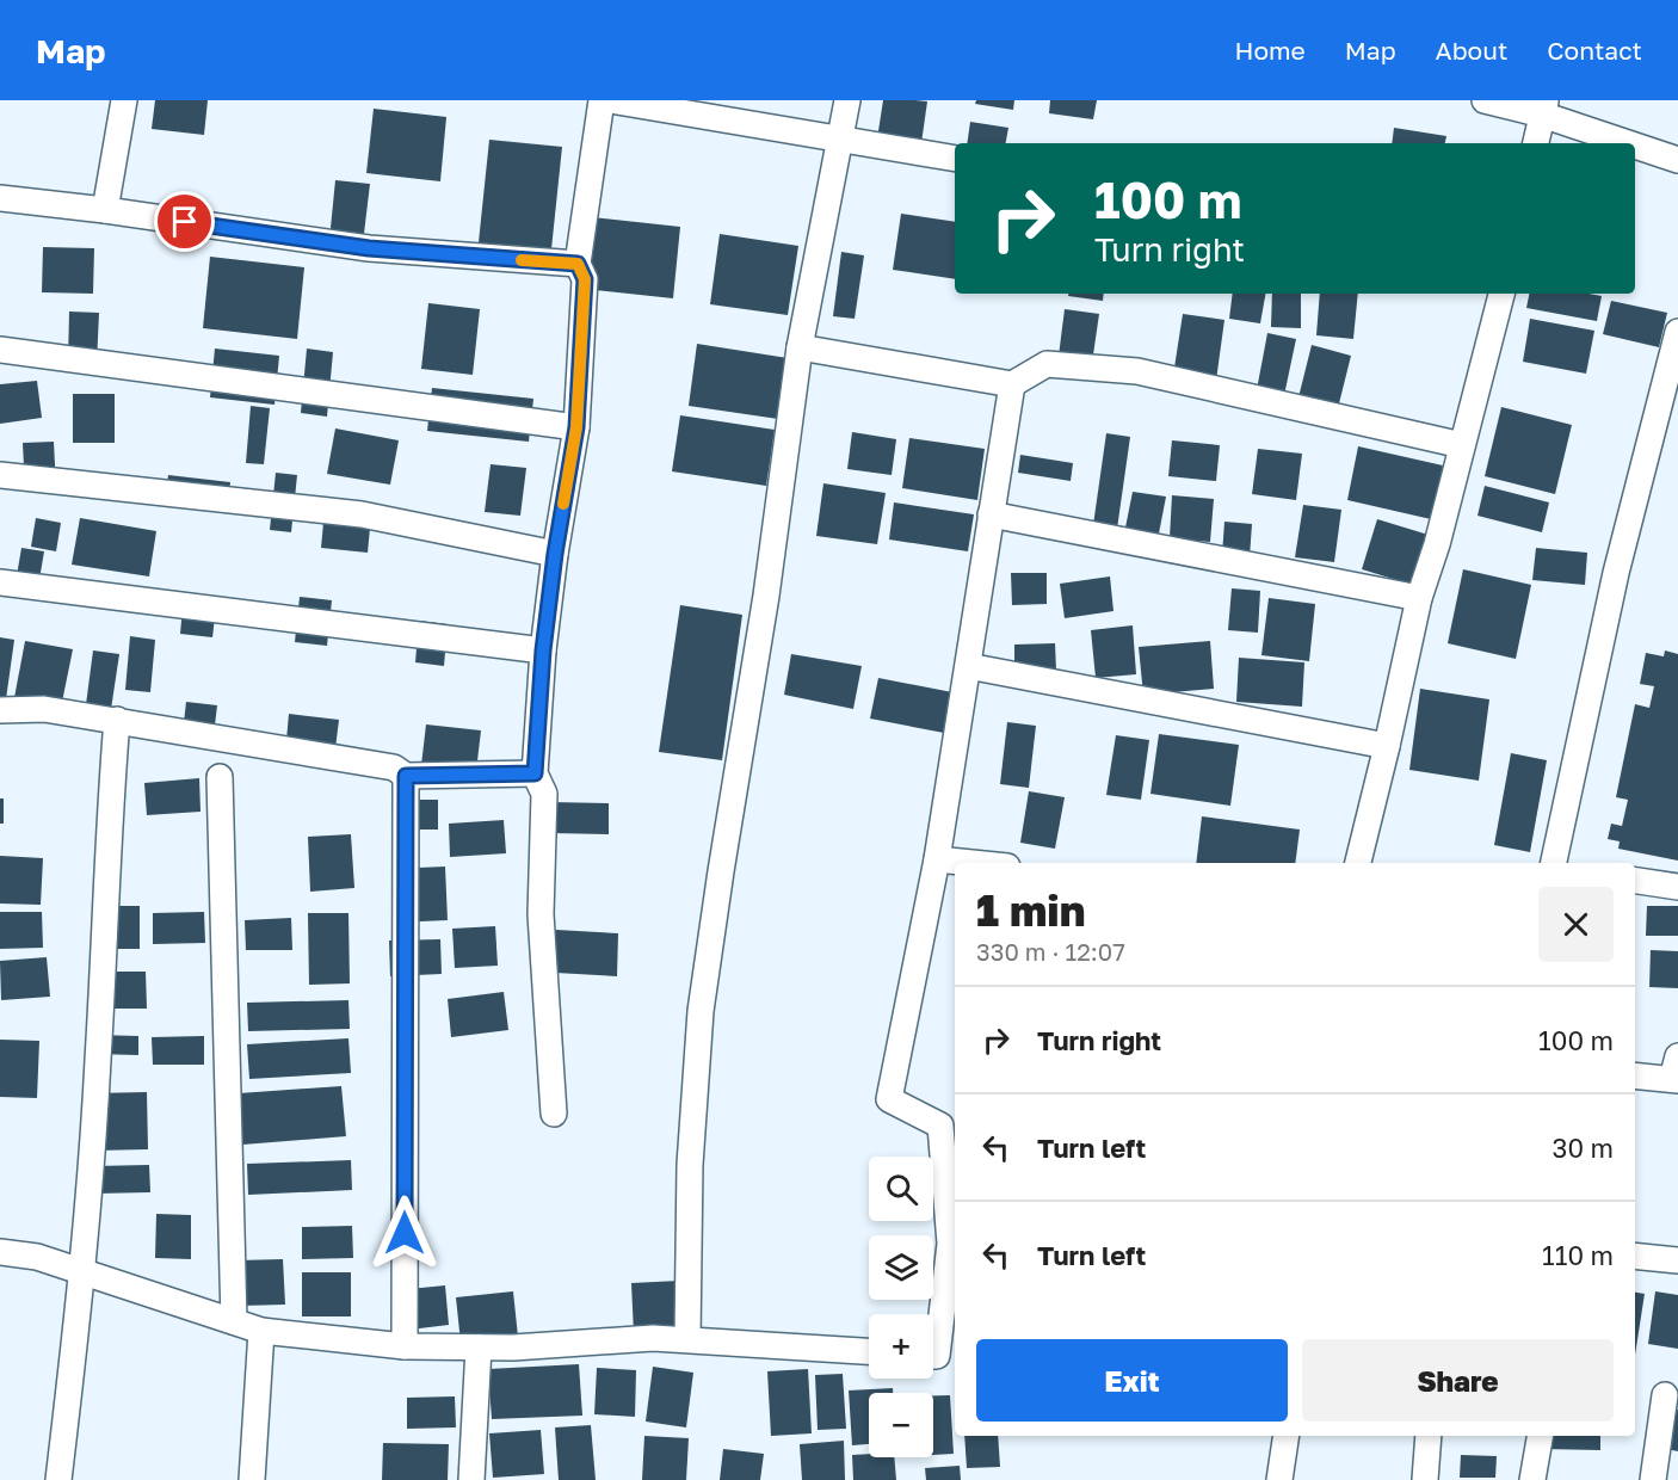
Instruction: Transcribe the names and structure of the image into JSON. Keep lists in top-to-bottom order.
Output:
{
  "page": {
    "header": "Map",
    "nav": [
      "Home",
      "Map",
      "About",
      "Contact"
    ],
    "turn": ["100 m", "Turn right"],
    "heading": ["1 min", "330 m · 12:07"],
    "list": [
      {
        "name": "Turn right",
        "value": "100 m"
      },
      {
        "name": "Turn left",
        "value": "30 m"
      },
      {
        "name": "Turn left",
        "value": "110 m"
      }
    ],
    "map_buttons": ["+", "−"],
    "buttons": ["Exit", "Share"]
  }
}
